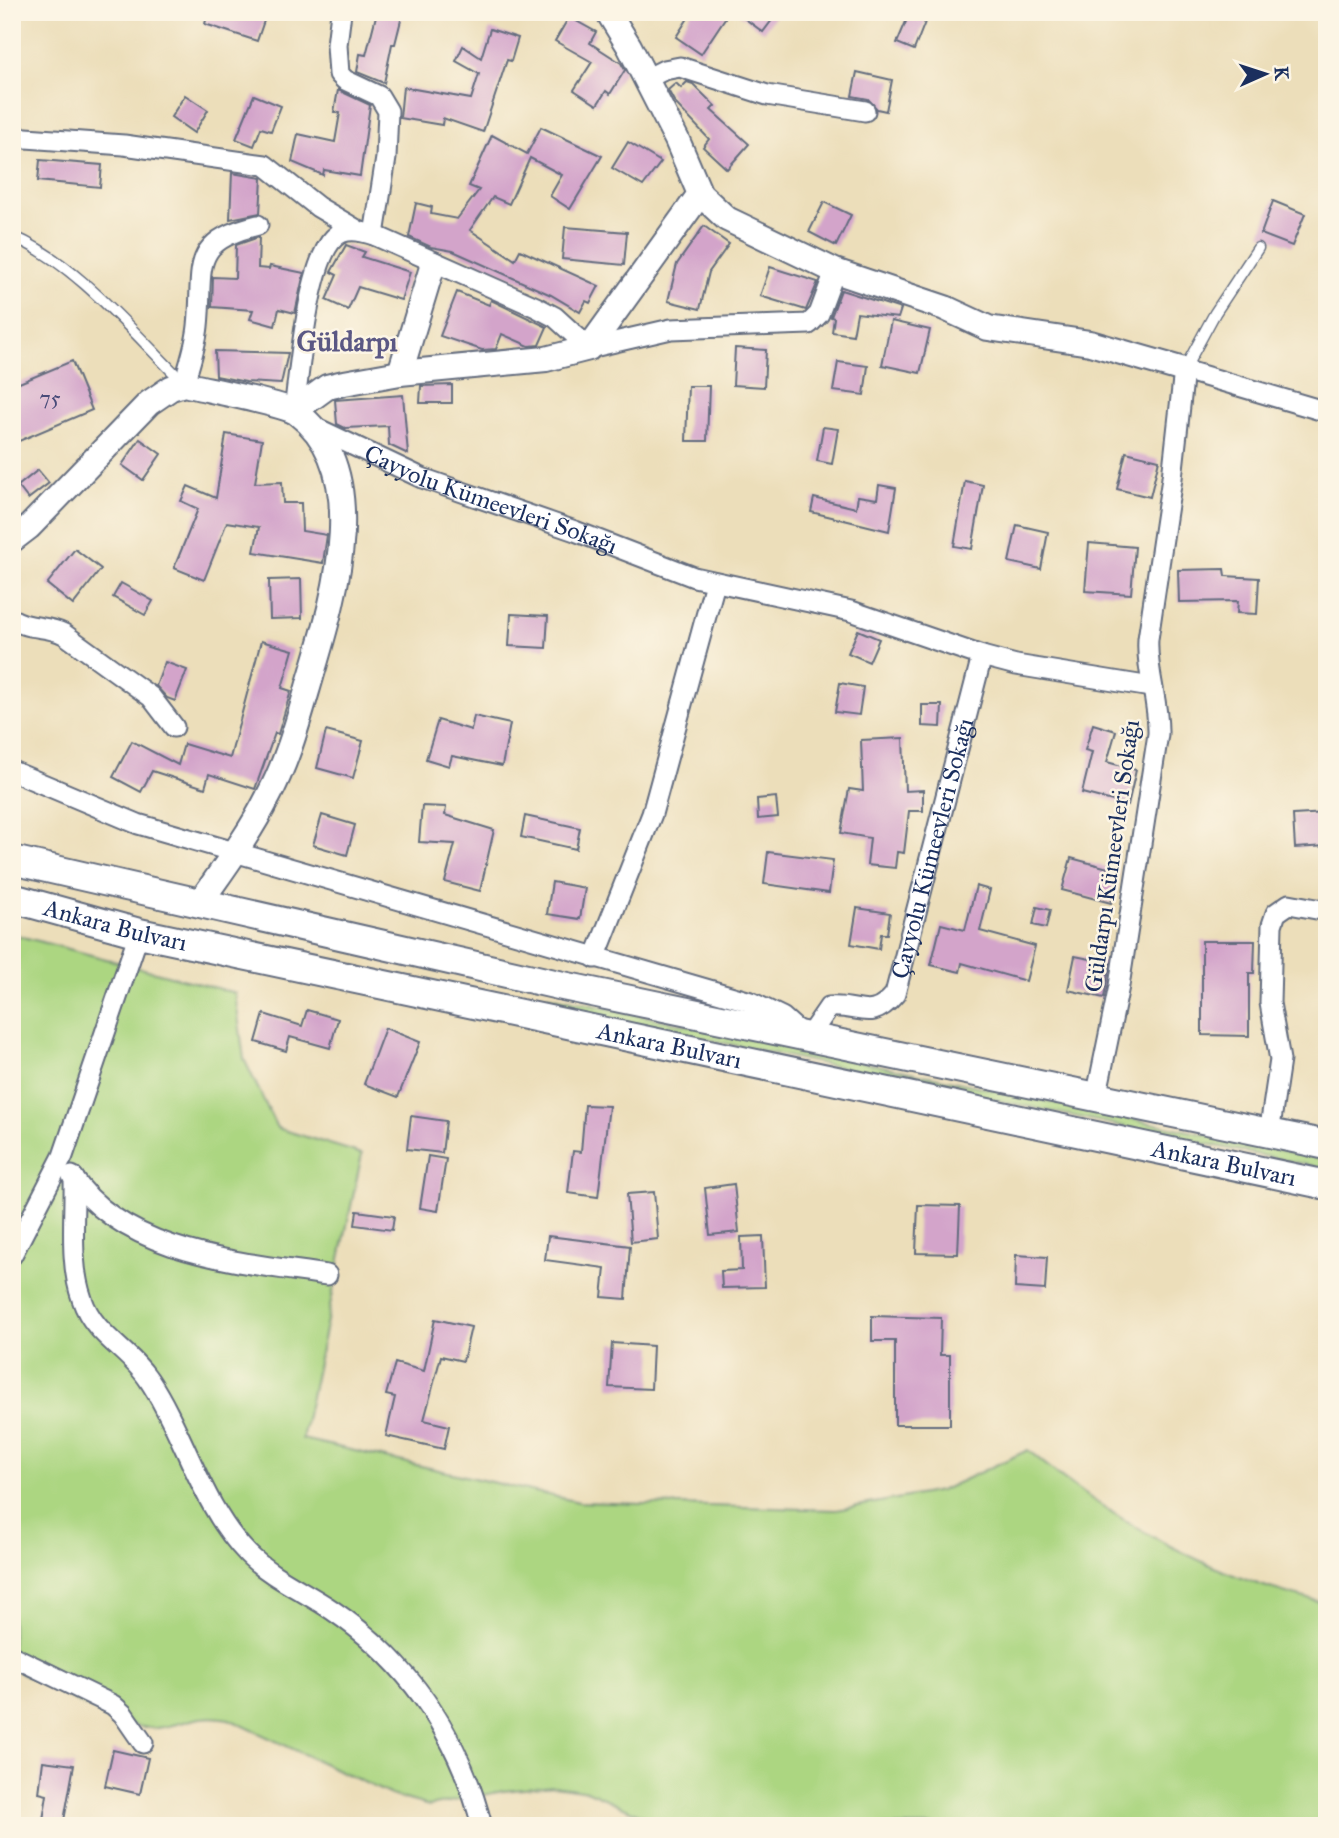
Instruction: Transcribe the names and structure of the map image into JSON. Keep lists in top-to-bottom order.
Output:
{
  "streets": {
    "main road": ["Ankara Bulvarı"],
    "street": ["Çayyolu Kümeevleri Sokağı", "Güldarpı Kümeevleri Sokağı"]
  },
  "crossings": [
    ["Çayyolu Kümeevleri Sokağı", "Güldarpı Kümeevleri Sokağı"],
    ["Çayyolu Kümeevleri Sokağı", "Ankara Bulvarı"],
    ["Güldarpı Kümeevleri Sokağı", "Ankara Bulvarı"]
  ],
  "districts": ["Güldarpı"],
  "house_numbers": ["75"],
  "north": "right"
}
